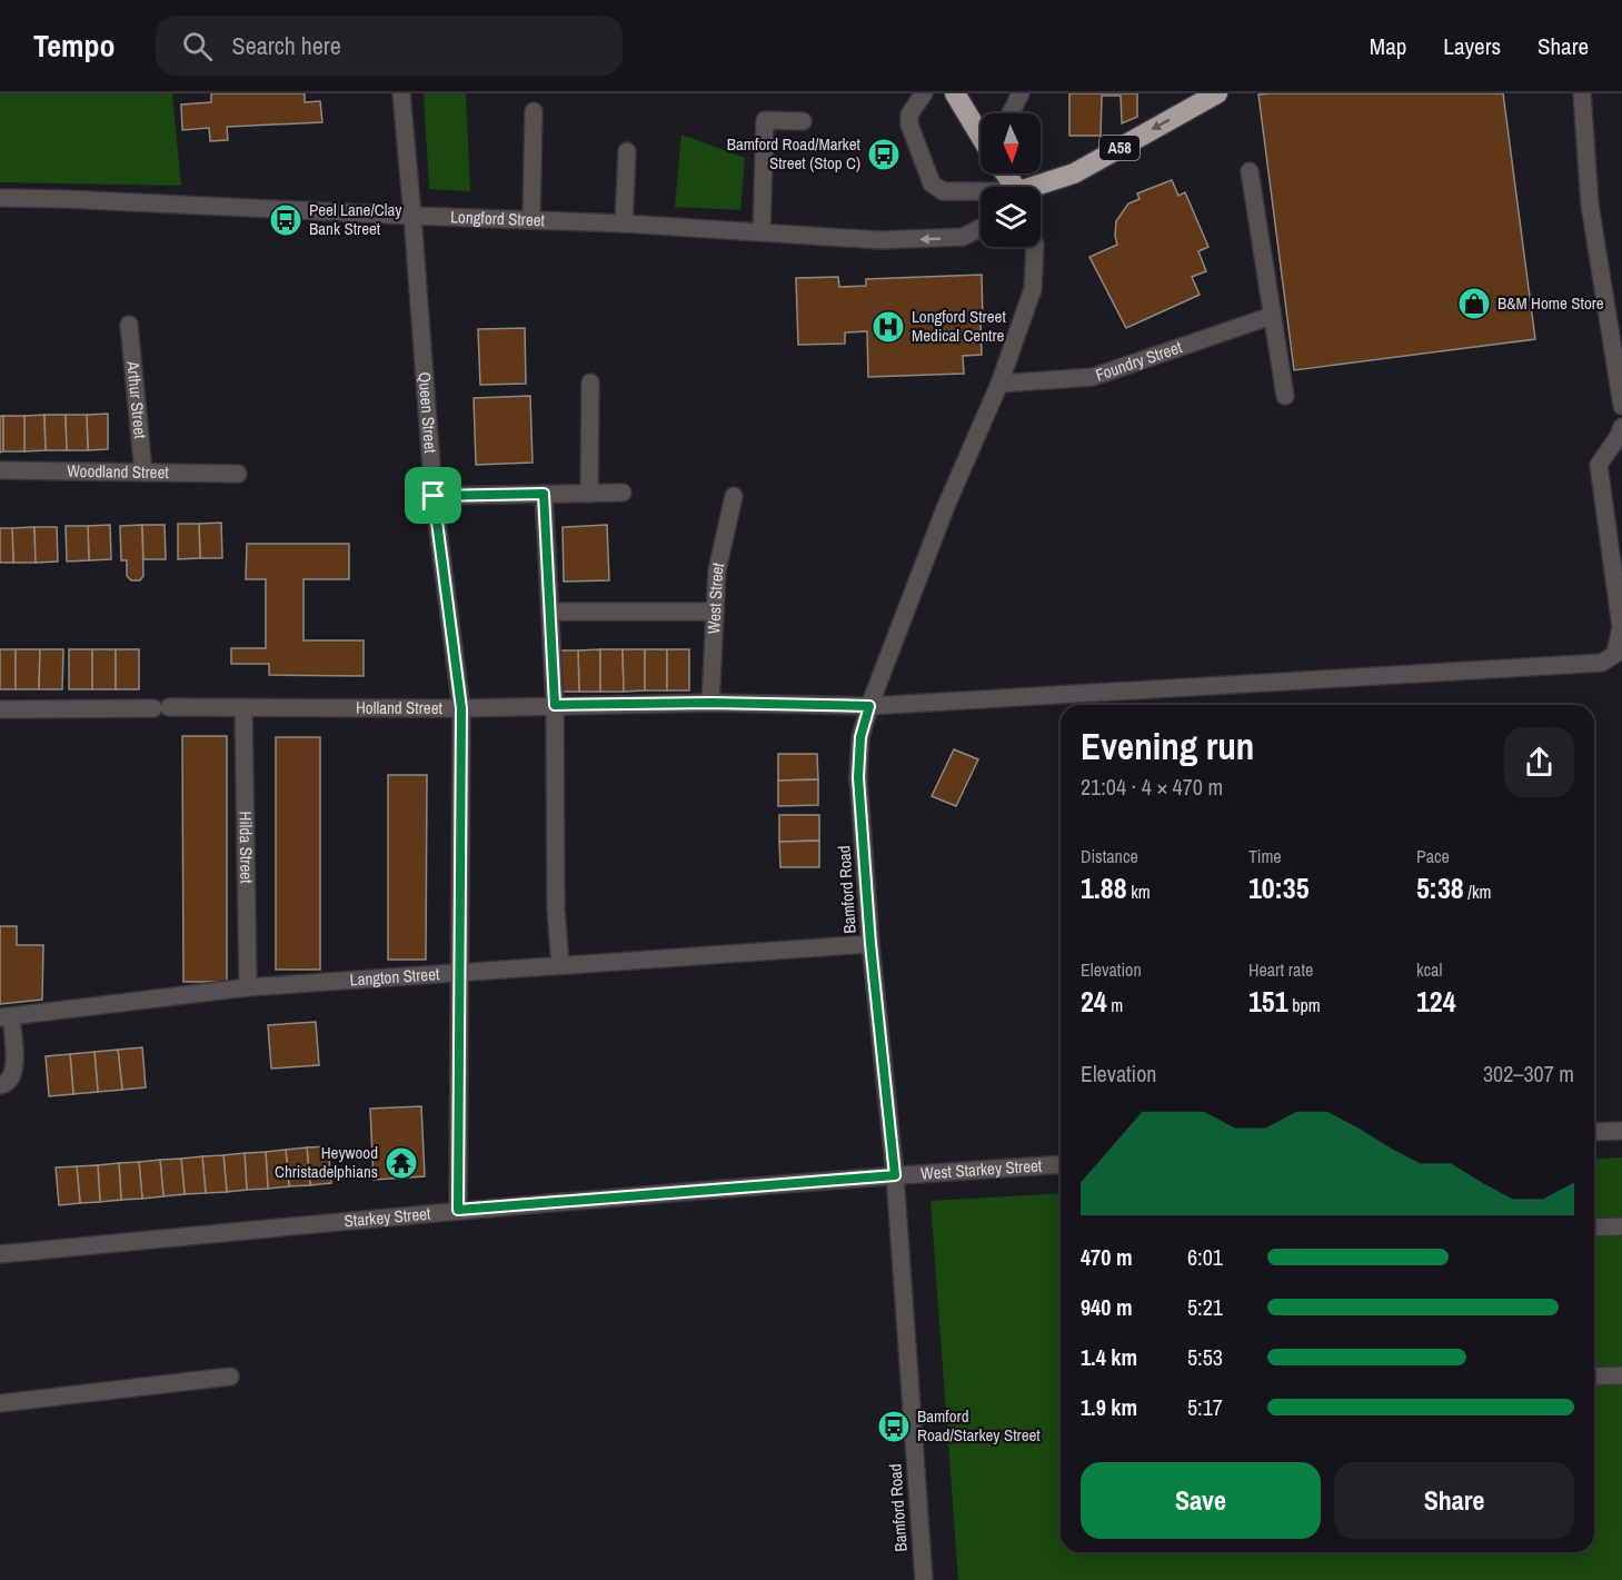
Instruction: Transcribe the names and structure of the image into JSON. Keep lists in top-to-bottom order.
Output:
{
  "streets": {
    "highway": ["A58"],
    "street": [
      "Longford Street",
      "Foundry Street",
      "Arthur Street",
      "Queen Street",
      "Woodland Street",
      "West Street",
      "Holland Street",
      "Hilda Street",
      "Bamford Road",
      "Langton Street",
      "West Starkey Street",
      "Starkey Street"
    ]
  },
  "crossings": [
    ["Longford Street", "Queen Street"],
    ["Foundry Street", "Bamford Road"],
    ["Arthur Street", "Woodland Street"],
    ["Queen Street", "Holland Street"],
    ["Queen Street", "Langton Street"],
    ["Queen Street", "Starkey Street"],
    ["West Street", "Holland Street"],
    ["Holland Street", "Hilda Street"],
    ["Holland Street", "Bamford Road"],
    ["Hilda Street", "Langton Street"],
    ["Bamford Road", "Langton Street"],
    ["Bamford Road", "West Starkey Street"],
    ["Bamford Road", "Starkey Street"],
    ["West Starkey Street", "Starkey Street"]
  ],
  "places": {
    "bus stop": ["Bamford Road/Market Street (Stop C)", "Peel Lane/Clay Bank Street", "Bamford Road/Starkey Street"],
    "shop": ["B&M Home Store"],
    "hospital": ["Longford Street Medical Centre"],
    "temple": ["Heywood Christadelphians"]
  },
  "north": "bottom",
  "page": {
    "header": "Tempo",
    "search": "Search here",
    "nav": ["Map", "Layers", "Share"],
    "heading": ["Evening run", "21:04 · 4 × 470 m"],
    "stats": [
      ["Distance", "1.88 km"],
      ["Time", "10:35"],
      ["Pace", "5:38 /km"],
      ["Elevation", "24 m"],
      ["Heart rate", "151 bpm"],
      ["kcal", "124"]
    ],
    "chart": ["Elevation", "302–307 m"],
    "list": [
      {
        "name": "470 m",
        "note": "6:01"
      },
      {
        "name": "940 m",
        "note": "5:21"
      },
      {
        "name": "1.4 km",
        "note": "5:53"
      },
      {
        "name": "1.9 km",
        "note": "5:17"
      }
    ],
    "buttons": ["Save", "Share"]
  }
}
